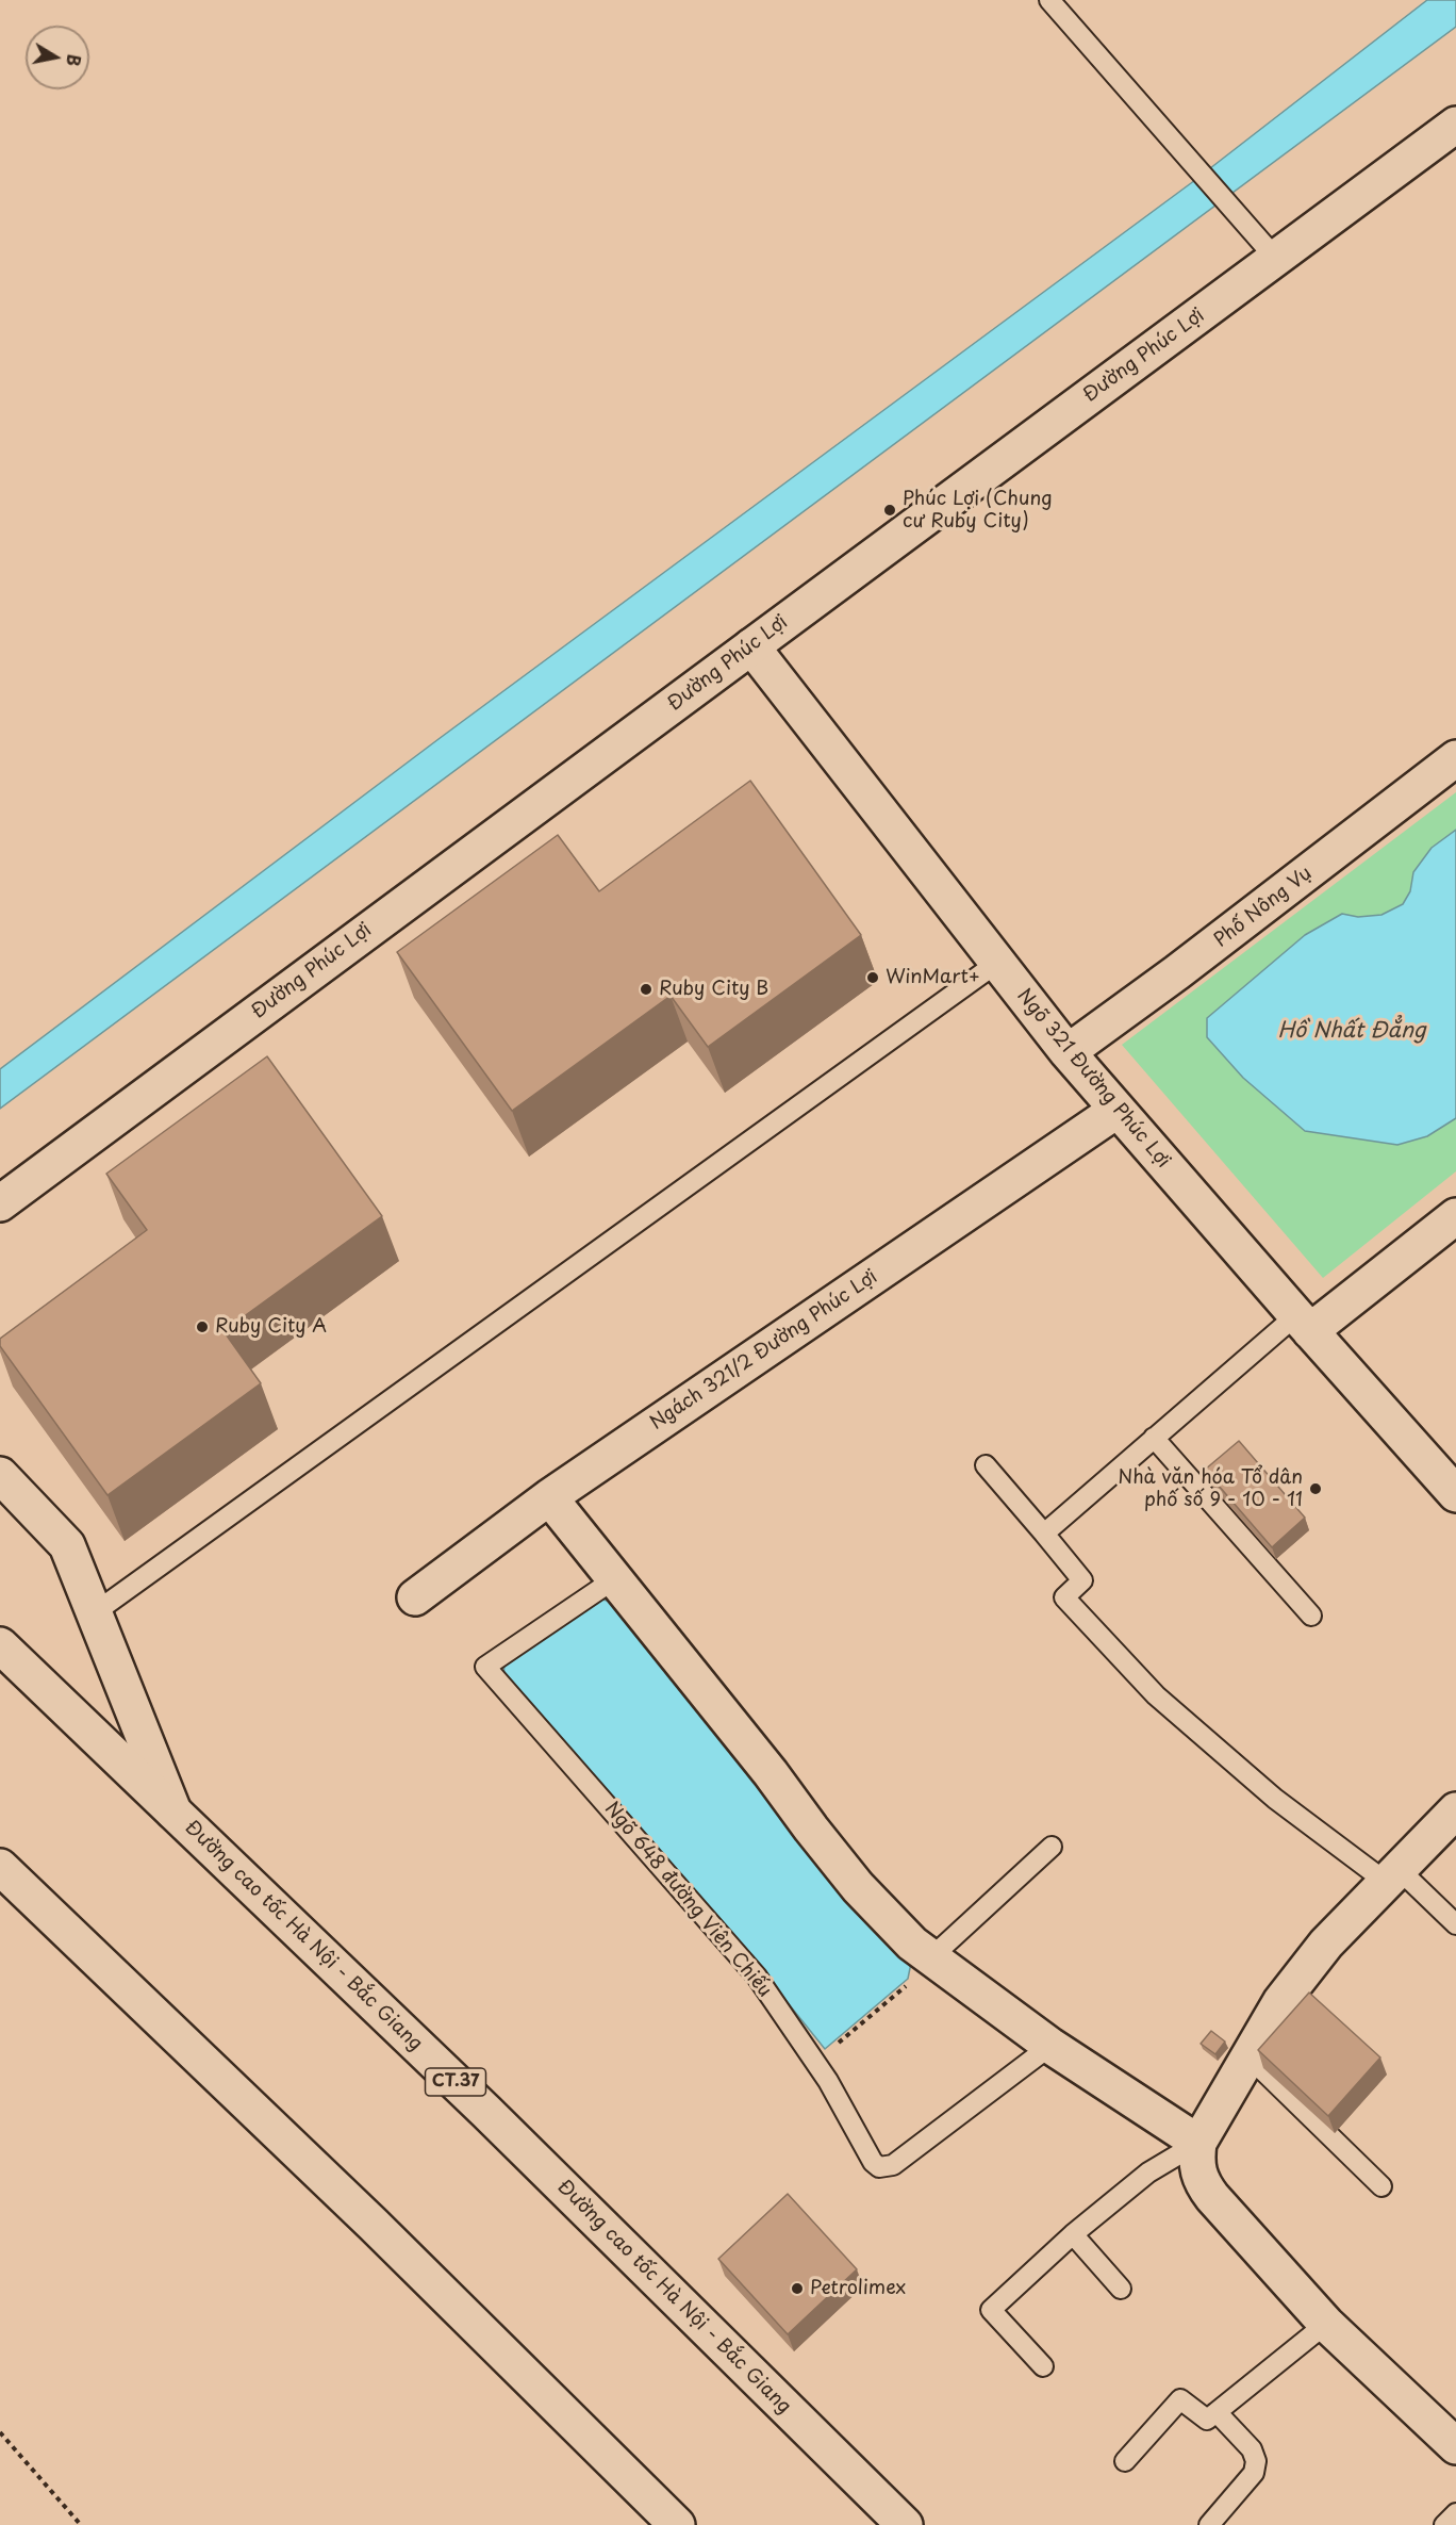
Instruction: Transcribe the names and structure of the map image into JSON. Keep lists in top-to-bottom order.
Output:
{
  "streets": {
    "main road": [
      "Đường Phúc Lợi",
      "Phố Nông Vụ",
      "Ngõ 321 Đường Phúc Lợi",
      "Ngách 321/2 Đường Phúc Lợi",
      "Đường cao tốc Hà Nội - Bắc Giang",
      "CT.37"
    ],
    "lane": ["Ngõ 648 đường Viên Chiếu"]
  },
  "crossings": [
    ["Đường Phúc Lợi", "Ngõ 321 Đường Phúc Lợi"],
    ["Phố Nông Vụ", "Ngõ 321 Đường Phúc Lợi"],
    ["Ngõ 321 Đường Phúc Lợi", "Ngách 321/2 Đường Phúc Lợi"]
  ],
  "water": ["Hồ Nhất Đẳng"],
  "places": [
    "Phúc Lợi (Chung cư Ruby City)",
    "WinMart+",
    "Ruby City B",
    "Ruby City A",
    "Nhà văn hóa Tổ dân phố số 9 - 10 - 11",
    "Petrolimex"
  ],
  "north": "right"
}
